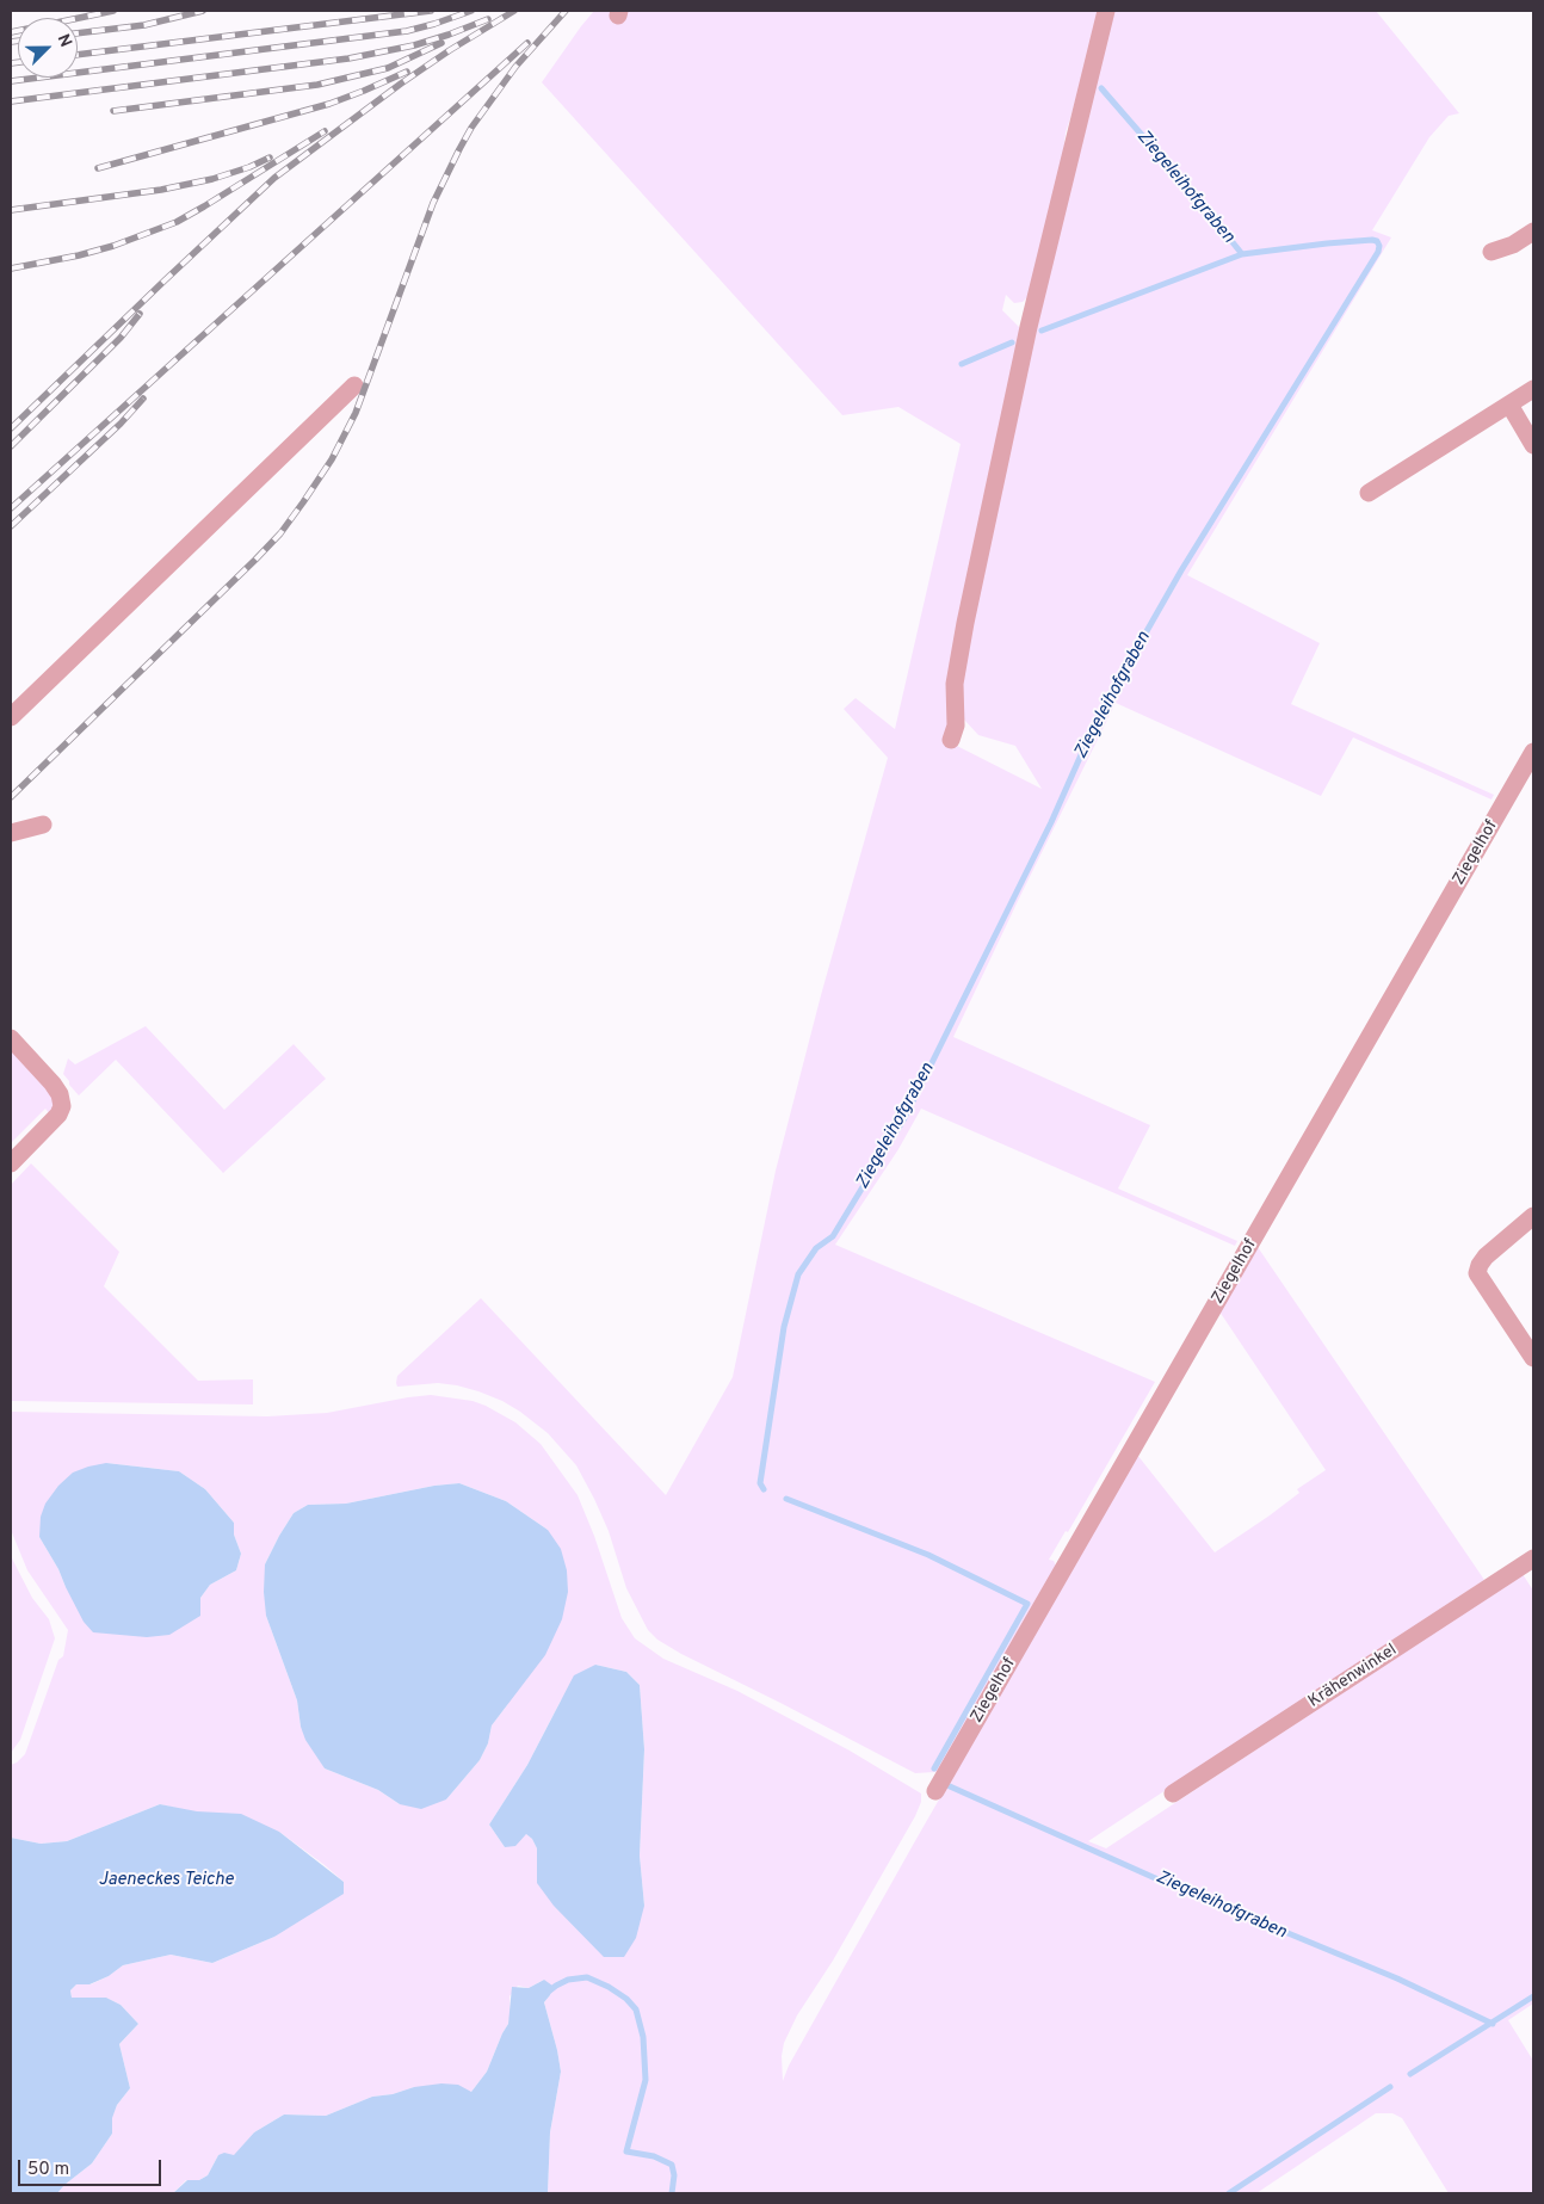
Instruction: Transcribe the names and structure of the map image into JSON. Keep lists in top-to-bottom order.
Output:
{
  "streets": {
    "street": ["Ziegelhof", "Krähenwinkel"]
  },
  "water": ["Ziegeleihofgraben", "Jaeneckes Teiche"],
  "scale_bar": "50 m",
  "north": "top right"
}
